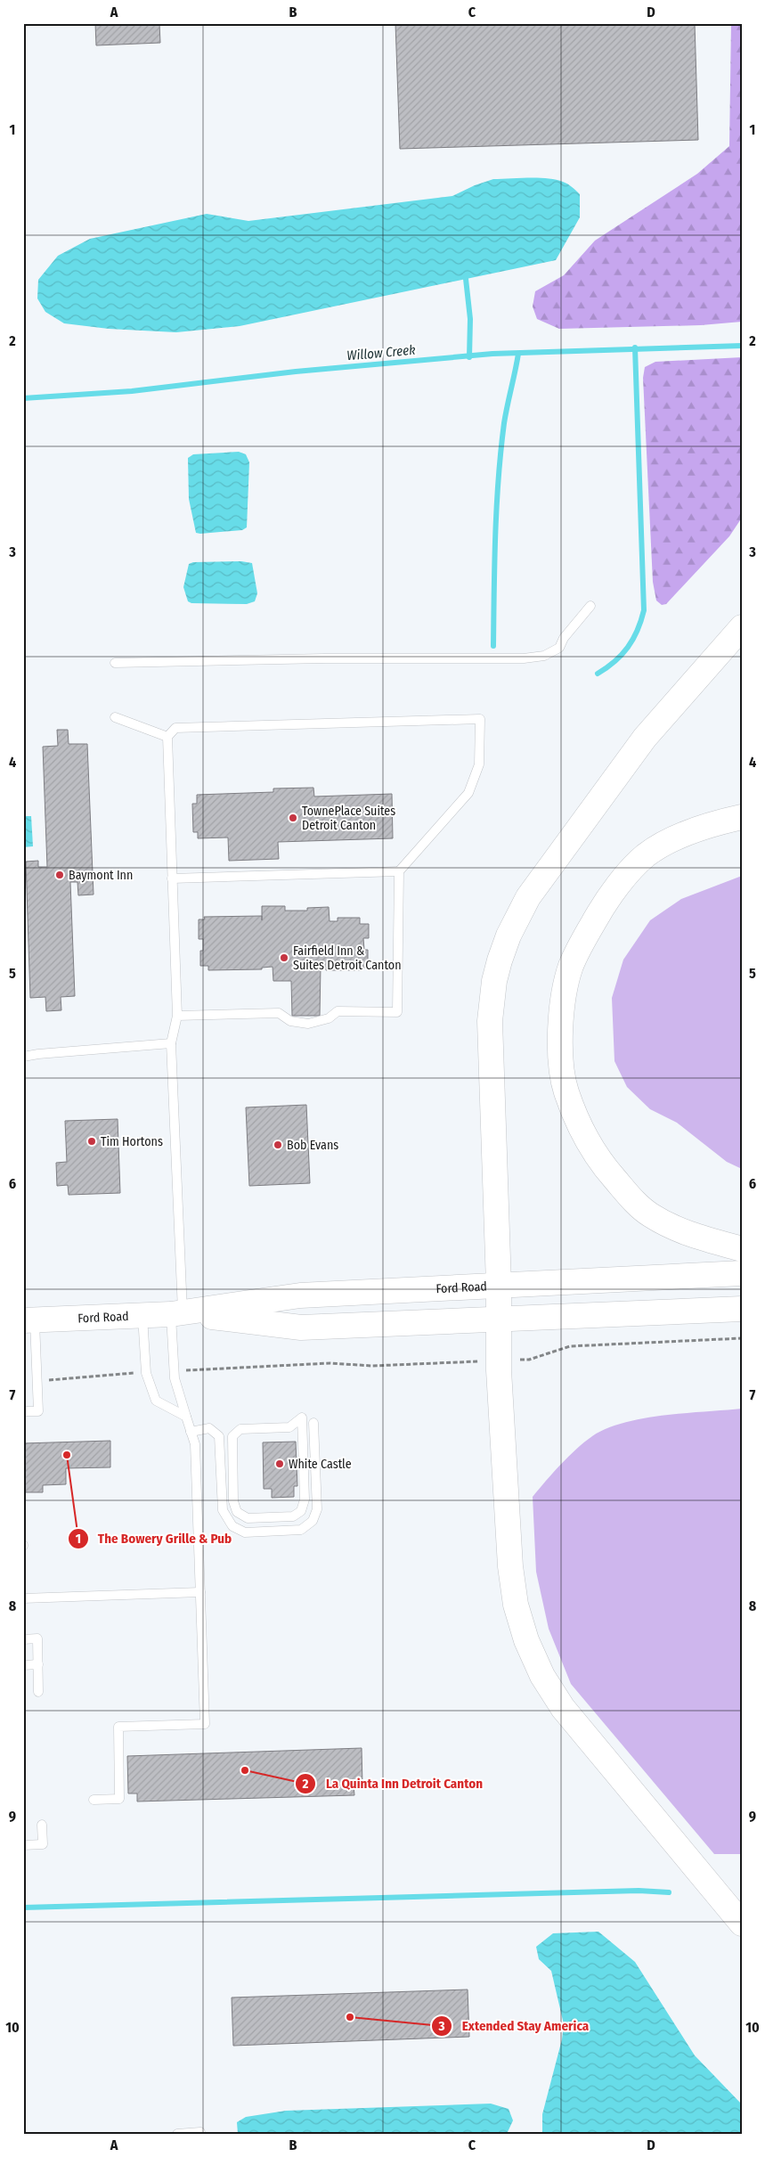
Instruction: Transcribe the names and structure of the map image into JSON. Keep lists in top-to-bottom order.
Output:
{
  "streets": {
    "main road": ["Ford Road"]
  },
  "water": ["Willow Creek"],
  "places": [
    "TownePlace Suites Detroit Canton",
    "Baymont Inn",
    "Fairfield Inn & Suites Detroit Canton",
    "Tim Hortons",
    "Bob Evans",
    "The Bowery Grille & Pub",
    "White Castle",
    "La Quinta Inn Detroit Canton",
    "Extended Stay America"
  ],
  "grid": {
    "columns": [
      "A",
      "B",
      "C",
      "D"
    ],
    "rows": [
      "1",
      "2",
      "3",
      "4",
      "5",
      "6",
      "7",
      "8",
      "9",
      "10"
    ]
  }
}
